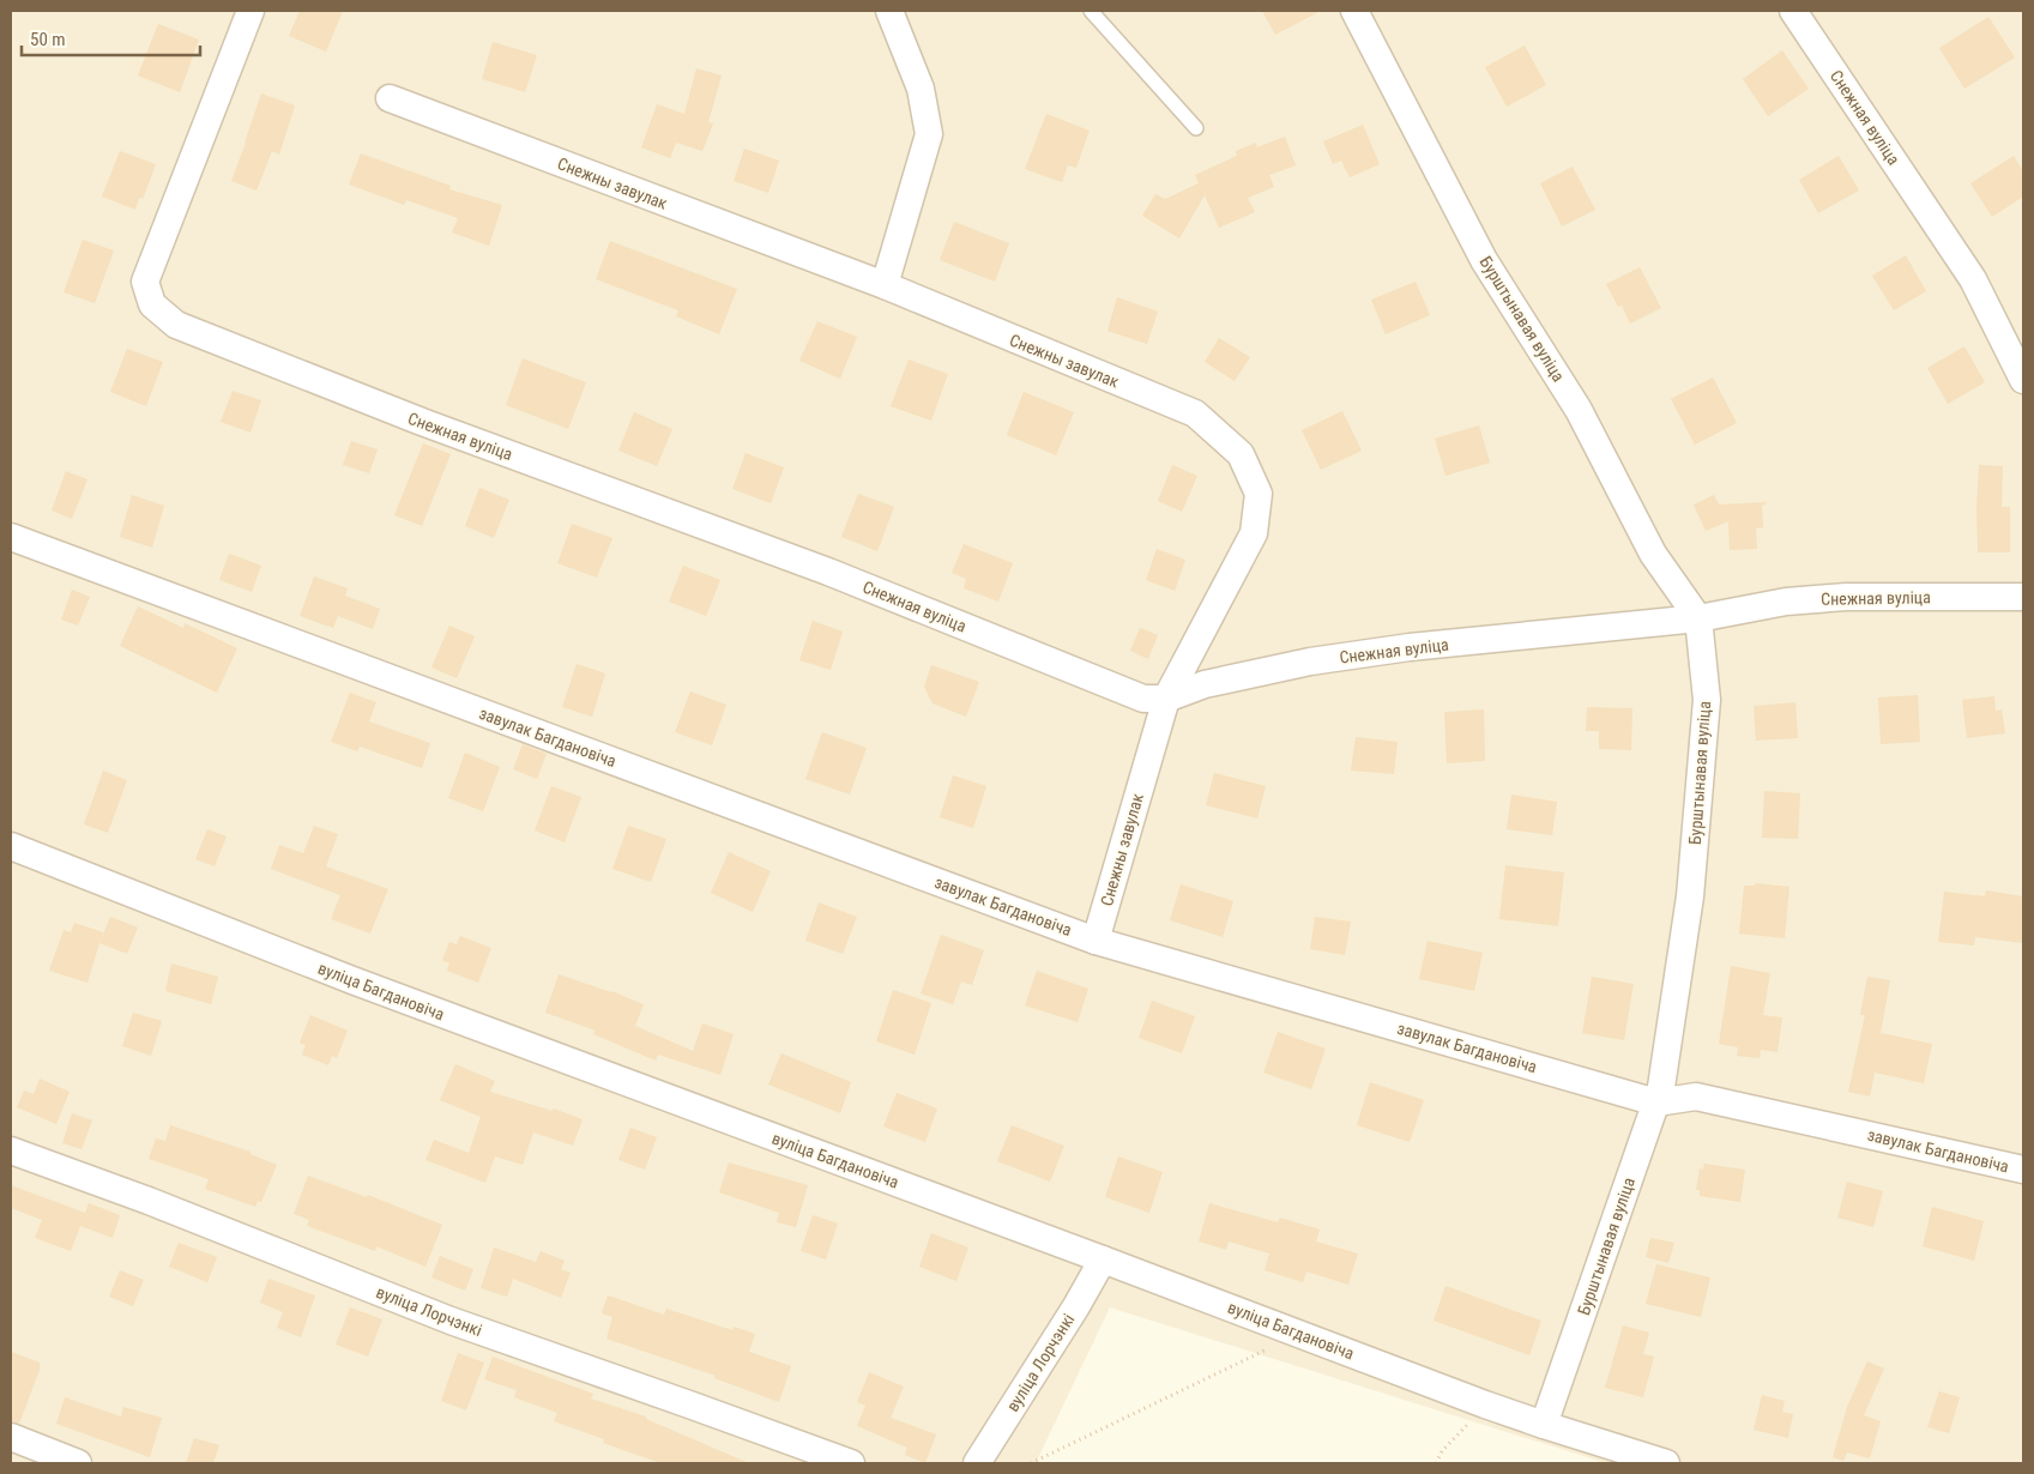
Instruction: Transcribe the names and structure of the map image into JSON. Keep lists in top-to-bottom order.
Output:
{
  "streets": {
    "street": [
      "Снежная вуліца",
      "Снежны завулак",
      "Бурштынавая вуліца",
      "завулак Багдановіча",
      "вуліца Багдановіча",
      "вуліца Лорчэнкі"
    ]
  },
  "crossings": [
    ["Снежная вуліца", "Снежны завулак"],
    ["Снежная вуліца", "Бурштынавая вуліца"],
    ["Снежны завулак", "завулак Багдановіча"],
    ["Бурштынавая вуліца", "завулак Багдановіча"],
    ["Бурштынавая вуліца", "вуліца Багдановіча"],
    ["вуліца Багдановіча", "вуліца Лорчэнкі"]
  ],
  "scale_bar": "50 m"
}
